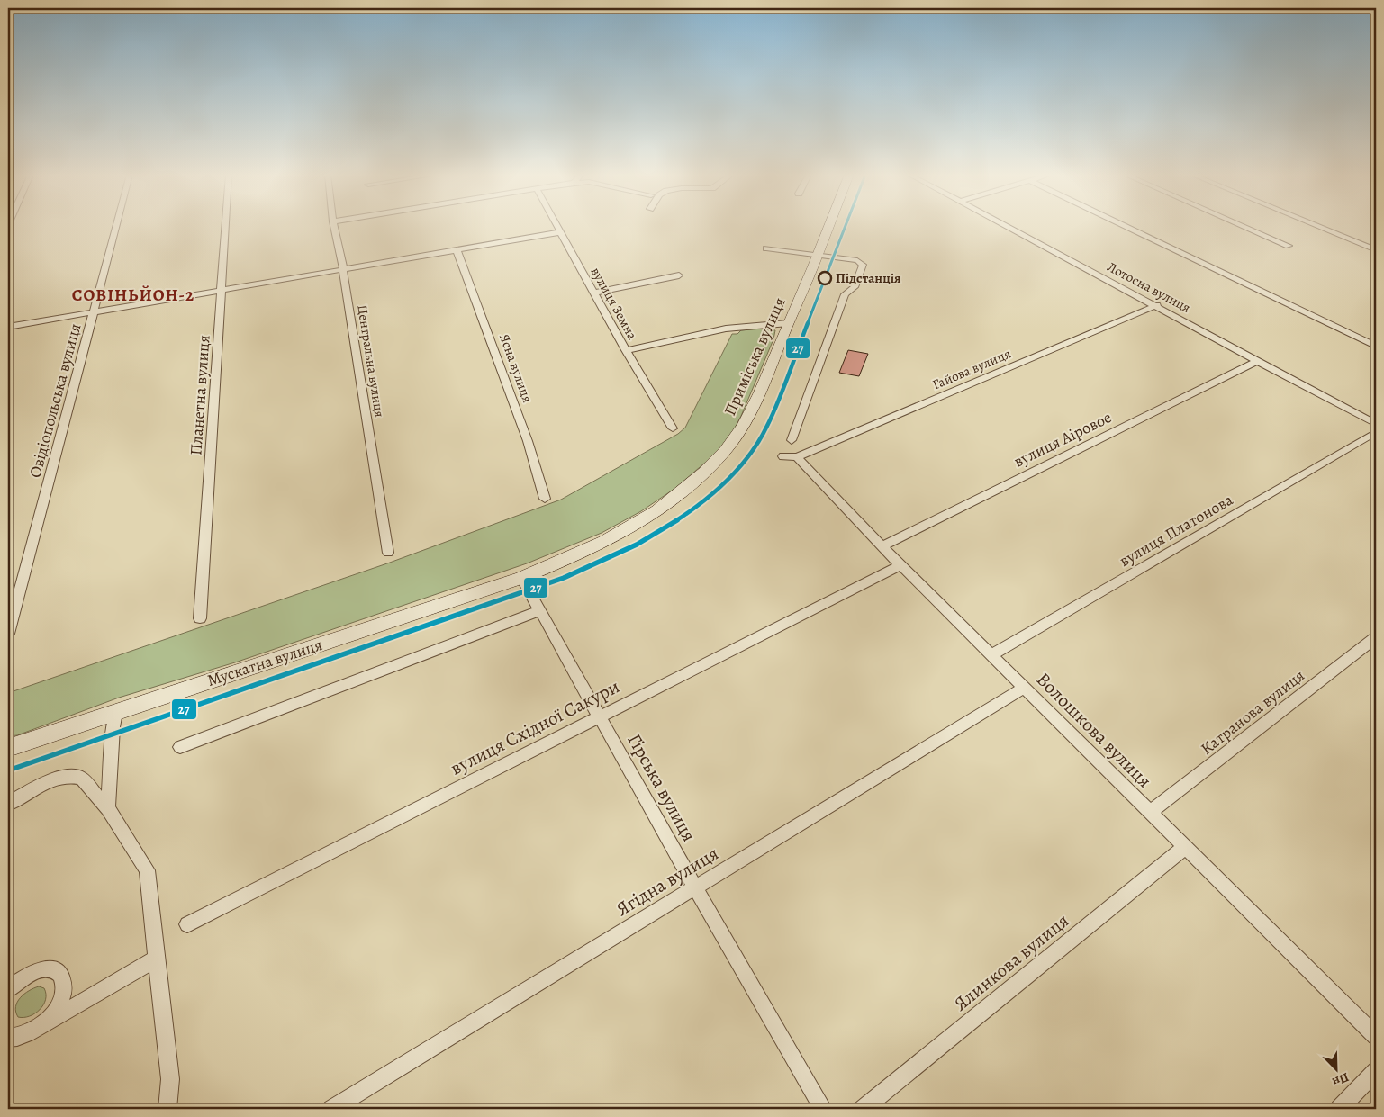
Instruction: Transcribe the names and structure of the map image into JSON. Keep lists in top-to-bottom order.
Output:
{
  "streets": {
    "street": [
      "Лотосна вулиця",
      "вулиця Земна",
      "Приміська вулиця",
      "Центральна вулиця",
      "Ясна вулиця",
      "Гайова вулиця",
      "Планетна вулиця",
      "Овідіопольська вулиця",
      "вулиця Аіровое",
      "вулиця Платонова",
      "Мускатна вулиця",
      "Катранова вулиця",
      "вулиця Східної Сакури",
      "Волошкова вулиця",
      "Гірська вулиця",
      "Ягідна вулиця",
      "Ялинкова вулиця"
    ]
  },
  "crossings": [
    ["Лотосна вулиця", "Гайова вулиця"],
    ["Лотосна вулиця", "вулиця Аіровое"],
    ["Приміська вулиця", "Мускатна вулиця"],
    ["Приміська вулиця", "Гірська вулиця"],
    ["Гайова вулиця", "Волошкова вулиця"],
    ["вулиця Аіровое", "Волошкова вулиця"],
    ["вулиця Платонова", "Волошкова вулиця"],
    ["Мускатна вулиця", "Гірська вулиця"],
    ["Катранова вулиця", "Волошкова вулиця"],
    ["вулиця Східної Сакури", "Волошкова вулиця"],
    ["вулиця Східної Сакури", "Гірська вулиця"],
    ["Волошкова вулиця", "Ягідна вулиця"],
    ["Волошкова вулиця", "Ялинкова вулиця"],
    ["Гірська вулиця", "Ягідна вулиця"]
  ],
  "districts": ["СОВІНЬЙОН-2"],
  "places": ["Підстанція"],
  "lines": ["transit line 27"],
  "north": "bottom right"
}
